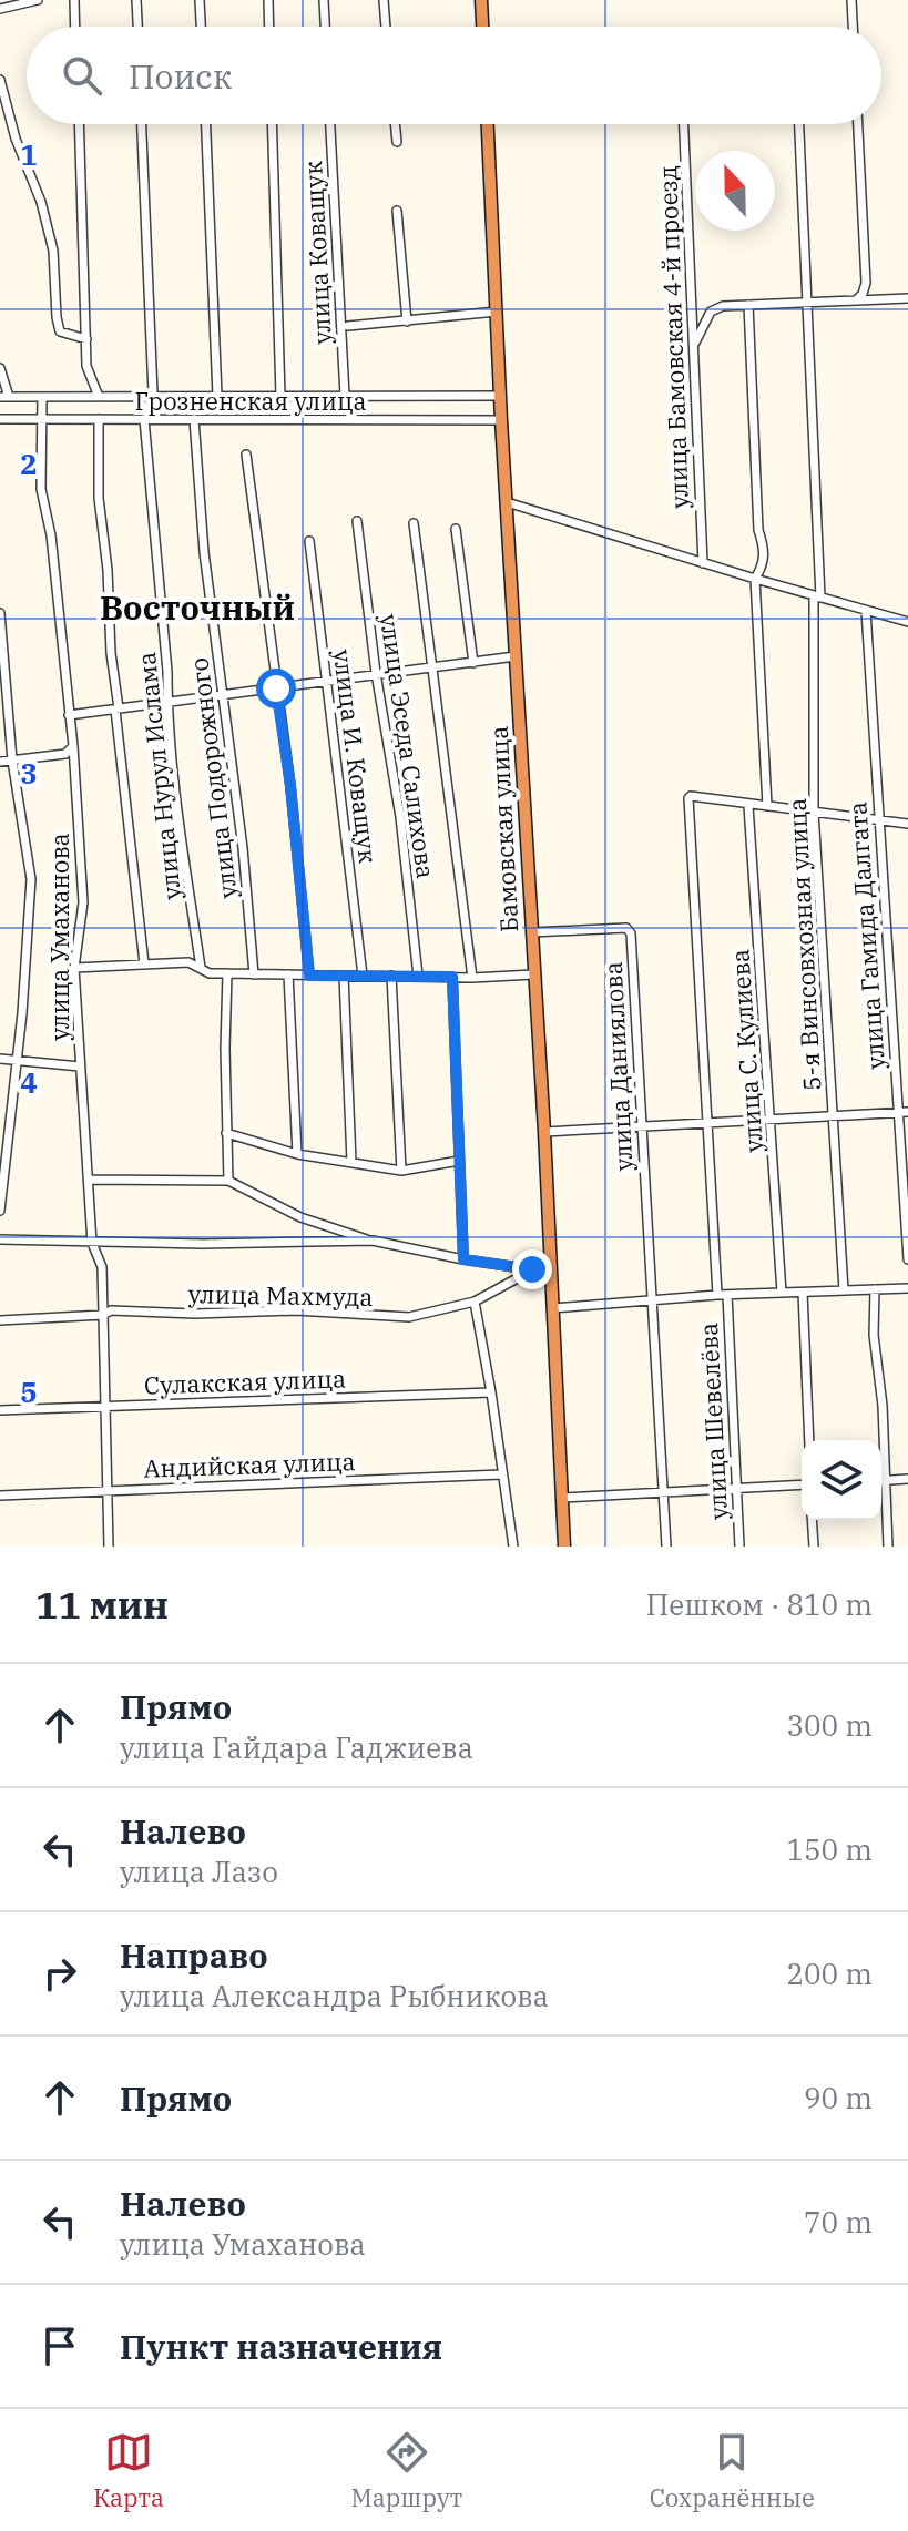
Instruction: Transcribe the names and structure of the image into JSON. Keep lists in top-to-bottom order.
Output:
{
  "streets": {
    "highway": ["Бамовская улица"],
    "street": [
      "улица Коващук",
      "улица Бамовская 4-й проезд",
      "Грозненская улица",
      "улица Эседа Салихова",
      "улица И. Коващук",
      "улица Нурул Ислама",
      "улица Подорожного",
      "улица Гамида Далгата",
      "улица Умаханова",
      "5-я Винсовхозная улица",
      "улица С. Кулиева",
      "улица Даниялова",
      "улица Махмуда",
      "Сулакская улица",
      "улица Шевелёва",
      "Андийская улица"
    ]
  },
  "crossings": [
    ["улица Коващук", "Грозненская улица"],
    ["Грозненская улица", "улица Нурул Ислама"],
    ["Грозненская улица", "улица Подорожного"],
    ["Грозненская улица", "Бамовская улица"],
    ["Грозненская улица", "улица Умаханова"],
    ["Бамовская улица", "улица Даниялова"],
    ["Бамовская улица", "улица Махмуда"],
    ["улица Умаханова", "улица Махмуда"],
    ["улица Умаханова", "Сулакская улица"],
    ["улица Умаханова", "Андийская улица"]
  ],
  "districts": ["Восточный"],
  "north": "top",
  "page": {
    "search": "Поиск",
    "heading": ["11 мин", "Пешком · 810 m"],
    "list": [
      ["Прямо", "улица Гайдара Гаджиева", "300 m"],
      ["Налево", "улица Лазо", "150 m"],
      ["Направо", "улица Александра Рыбникова", "200 m"],
      ["Прямо", "90 m"],
      ["Налево", "улица Умаханова", "70 m"],
      "Пункт назначения"
    ],
    "nav": ["Карта", "Маршрут", "Сохранённые"]
  },
  "grid": {
    "rows": [
      "1",
      "2",
      "3",
      "4",
      "5"
    ]
  }
}
